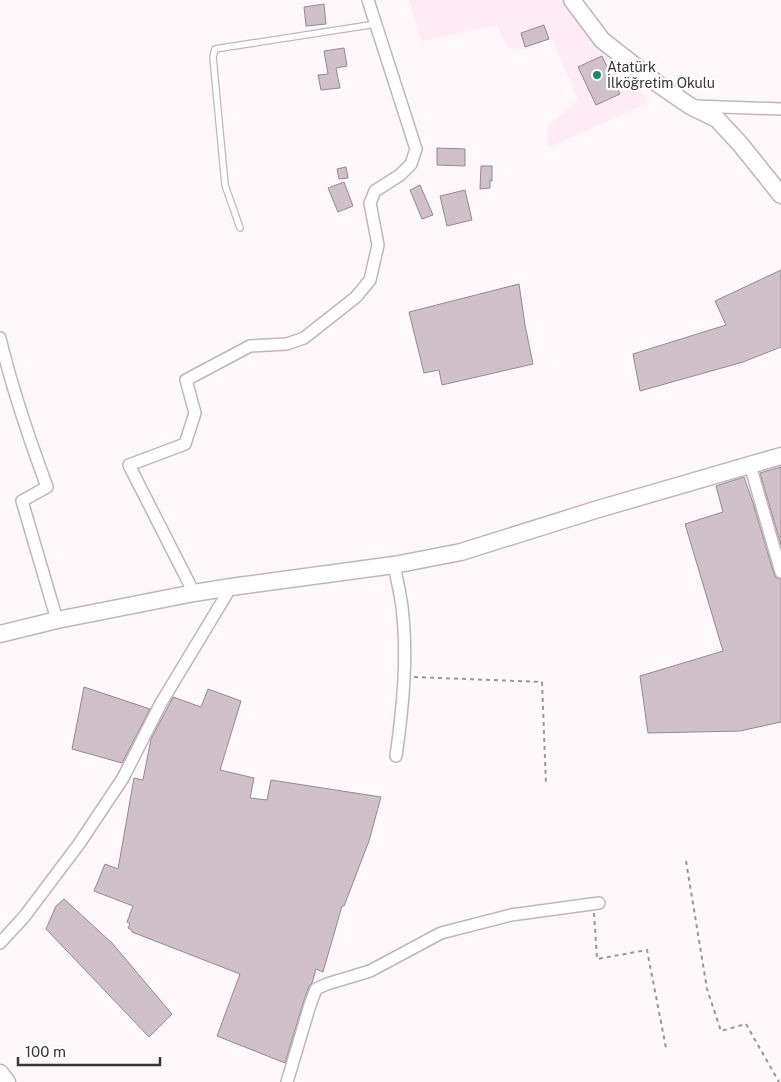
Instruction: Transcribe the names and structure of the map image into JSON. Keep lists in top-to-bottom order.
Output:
{
  "places": ["Atatürk İlköğretim Okulu"],
  "scale_bar": "100 m"
}
